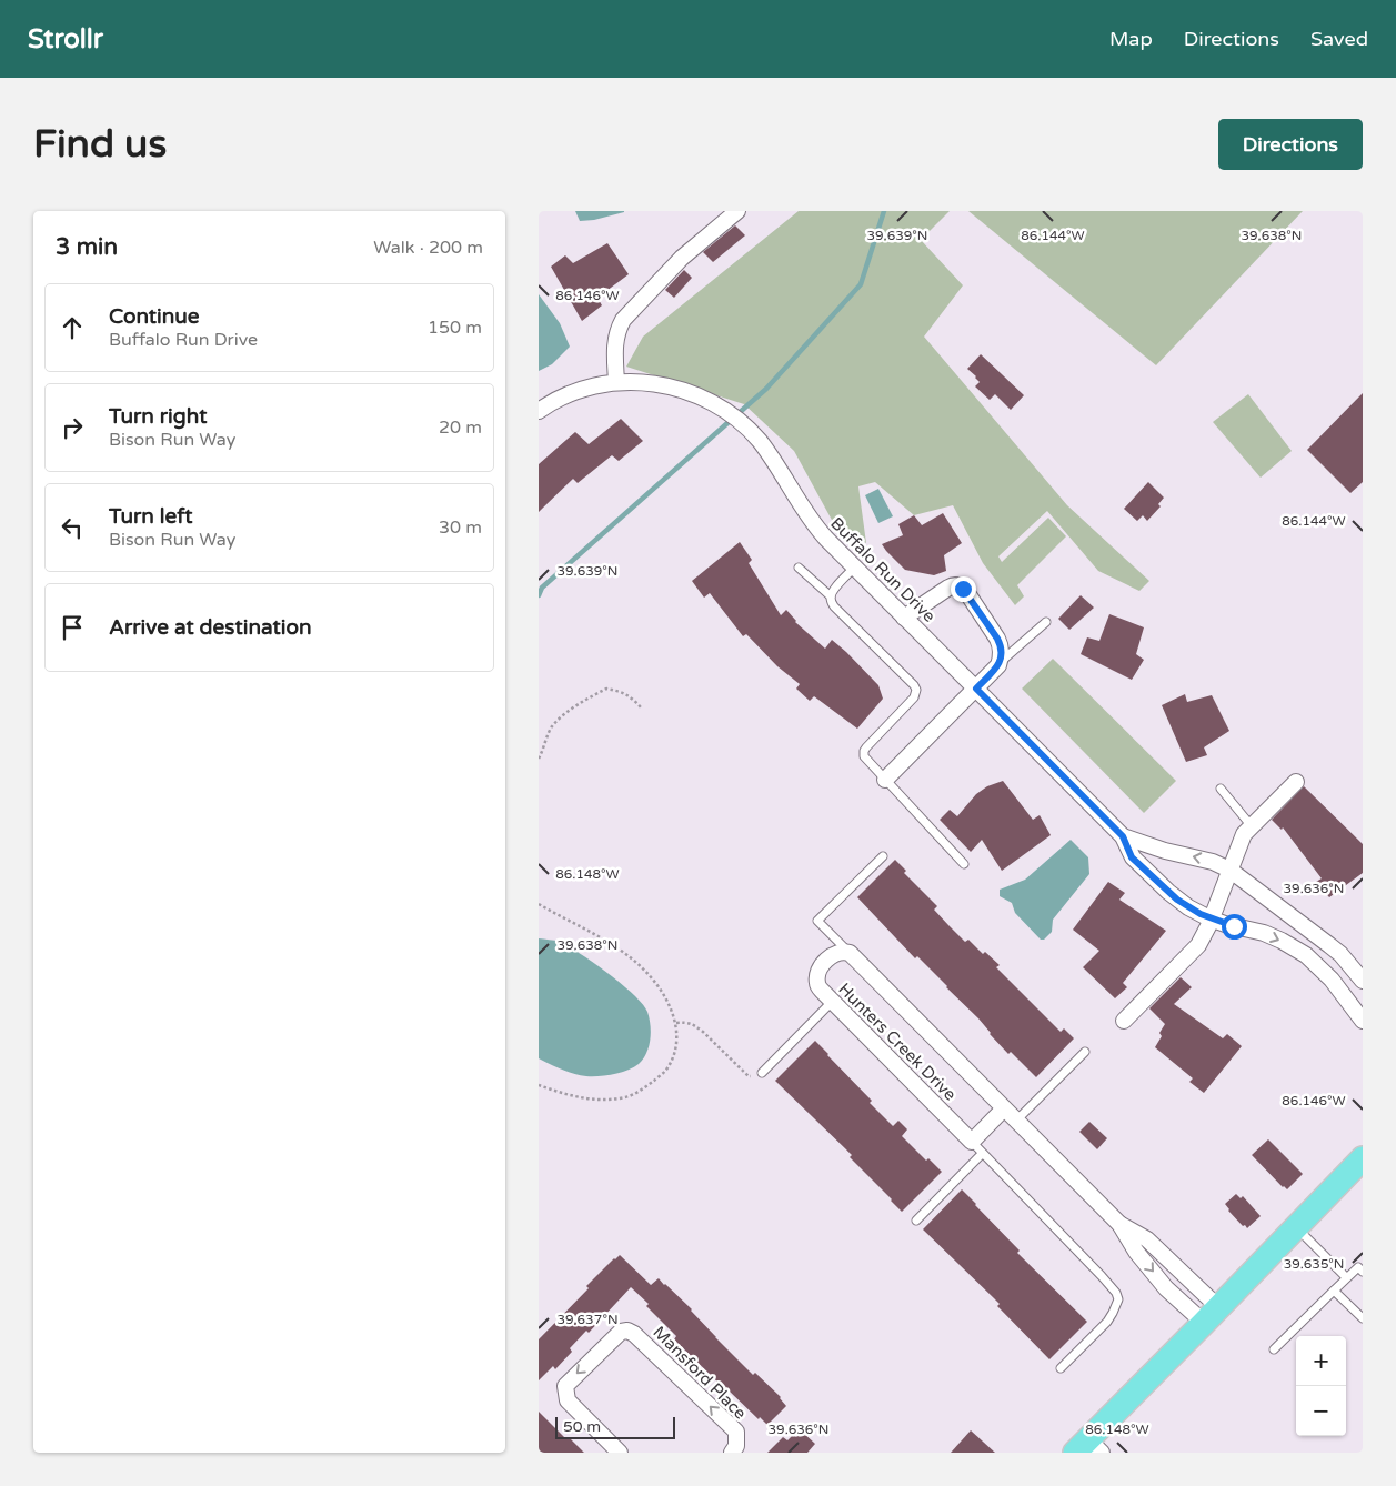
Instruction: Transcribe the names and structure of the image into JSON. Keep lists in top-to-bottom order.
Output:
{
  "streets": {
    "street": ["Buffalo Run Drive", "Hunters Creek Drive", "Mansford Place"]
  },
  "scale_bar": "50 m",
  "page": {
    "header": "Strollr",
    "nav": ["Map", "Directions", "Saved"],
    "buttons": "Directions",
    "title": "Find us",
    "heading": ["3 min", "Walk · 200 m"],
    "list": [
      ["Continue", "Buffalo Run Drive", "150 m"],
      ["Turn right", "Bison Run Way", "20 m"],
      ["Turn left", "Bison Run Way", "30 m"],
      "Arrive at destination"
    ],
    "map_buttons": ["+", "−"],
    "scale": "50 m"
  },
  "coordinates": [
    "86.144°W",
    "39.639°N",
    "39.638°N",
    "86.146°W",
    "86.148°W",
    "39.636°N",
    "39.635°N",
    "39.637°N"
  ]
}
